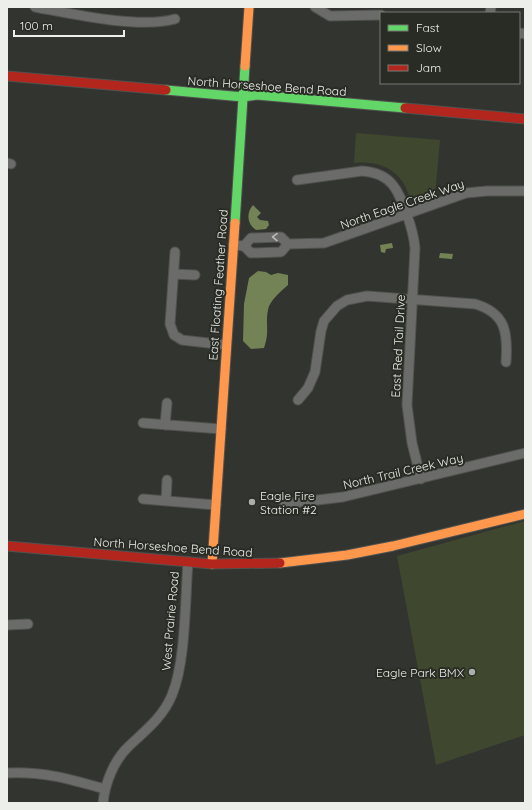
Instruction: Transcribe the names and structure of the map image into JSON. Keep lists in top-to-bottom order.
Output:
{
  "streets": {
    "main road": ["North Horseshoe Bend Road", "East Floating Feather Road"],
    "street": [
      "North Eagle Creek Way",
      "East Red Tail Drive",
      "North Trail Creek Way",
      "West Prairie Road"
    ]
  },
  "crossings": [
    ["North Horseshoe Bend Road", "East Floating Feather Road"],
    ["North Horseshoe Bend Road", "West Prairie Road"],
    ["North Eagle Creek Way", "East Floating Feather Road"],
    ["North Eagle Creek Way", "East Red Tail Drive"],
    ["East Red Tail Drive", "North Trail Creek Way"]
  ],
  "places": ["Eagle Fire Station #2", "Eagle Park BMX"],
  "legend": ["Fast", "Slow", "Jam"],
  "scale_bar": "100 m"
}
